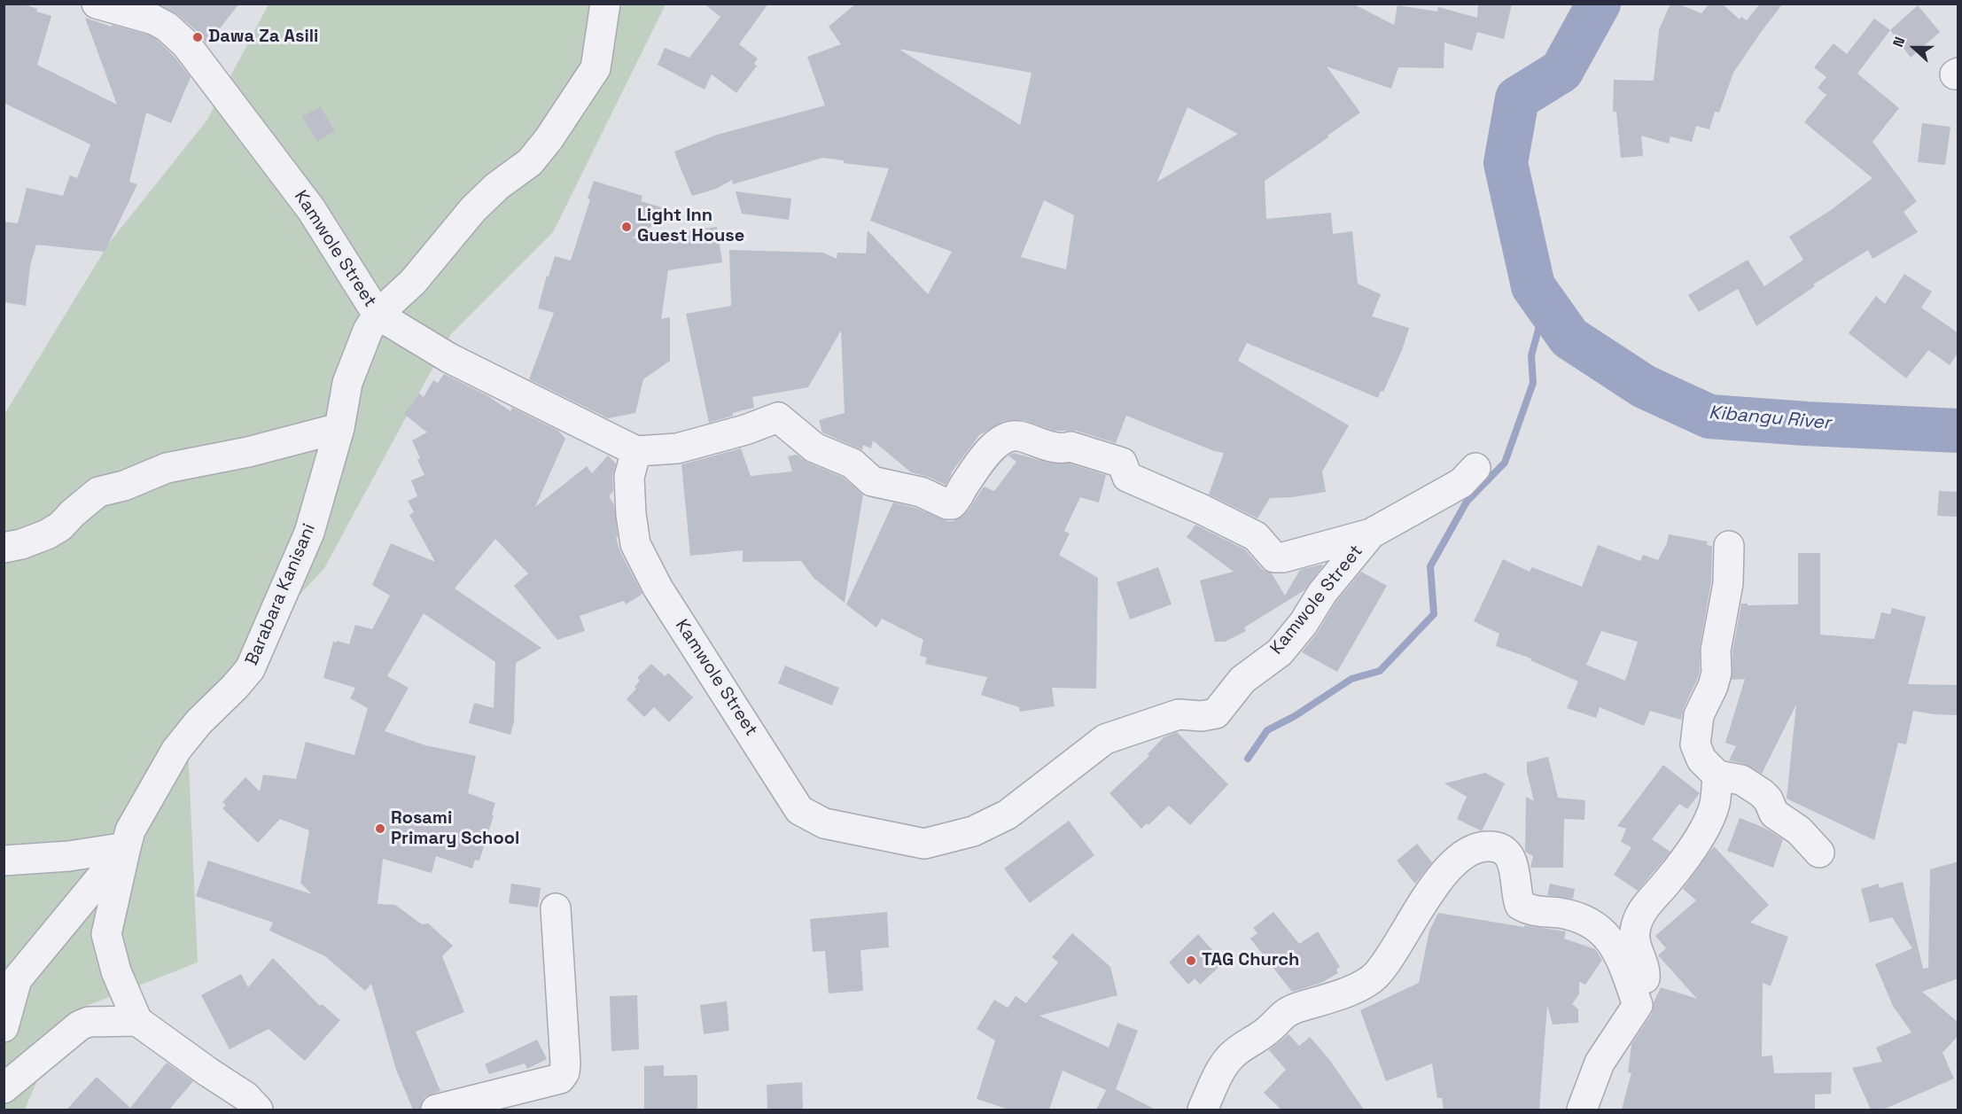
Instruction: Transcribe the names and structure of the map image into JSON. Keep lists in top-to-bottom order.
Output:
{
  "streets": {
    "street": ["Kamwole Street", "Barabara Kanisani"]
  },
  "crossings": [
    ["Kamwole Street", "Barabara Kanisani"]
  ],
  "water": ["Kibangu River"],
  "places": [
    "Dawa Za Asili",
    "Light Inn Guest House",
    "Rosami Primary School",
    "TAG Church"
  ],
  "north": "left"
}
